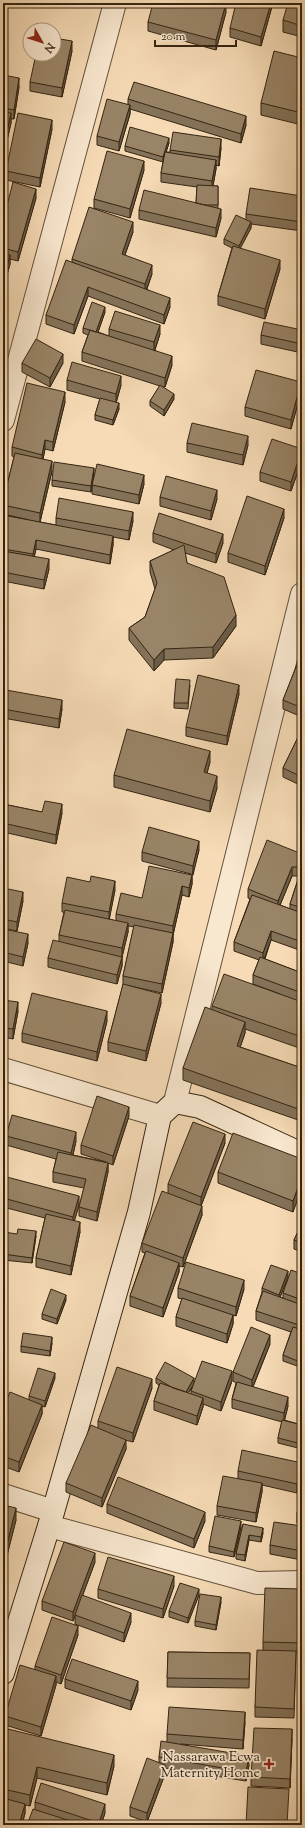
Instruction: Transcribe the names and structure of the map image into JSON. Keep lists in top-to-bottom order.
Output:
{
  "places": {
    "health": ["Nassarawa Ecwa Maternity Home"]
  },
  "scale_bar": "20 m",
  "north": "bottom right"
}
